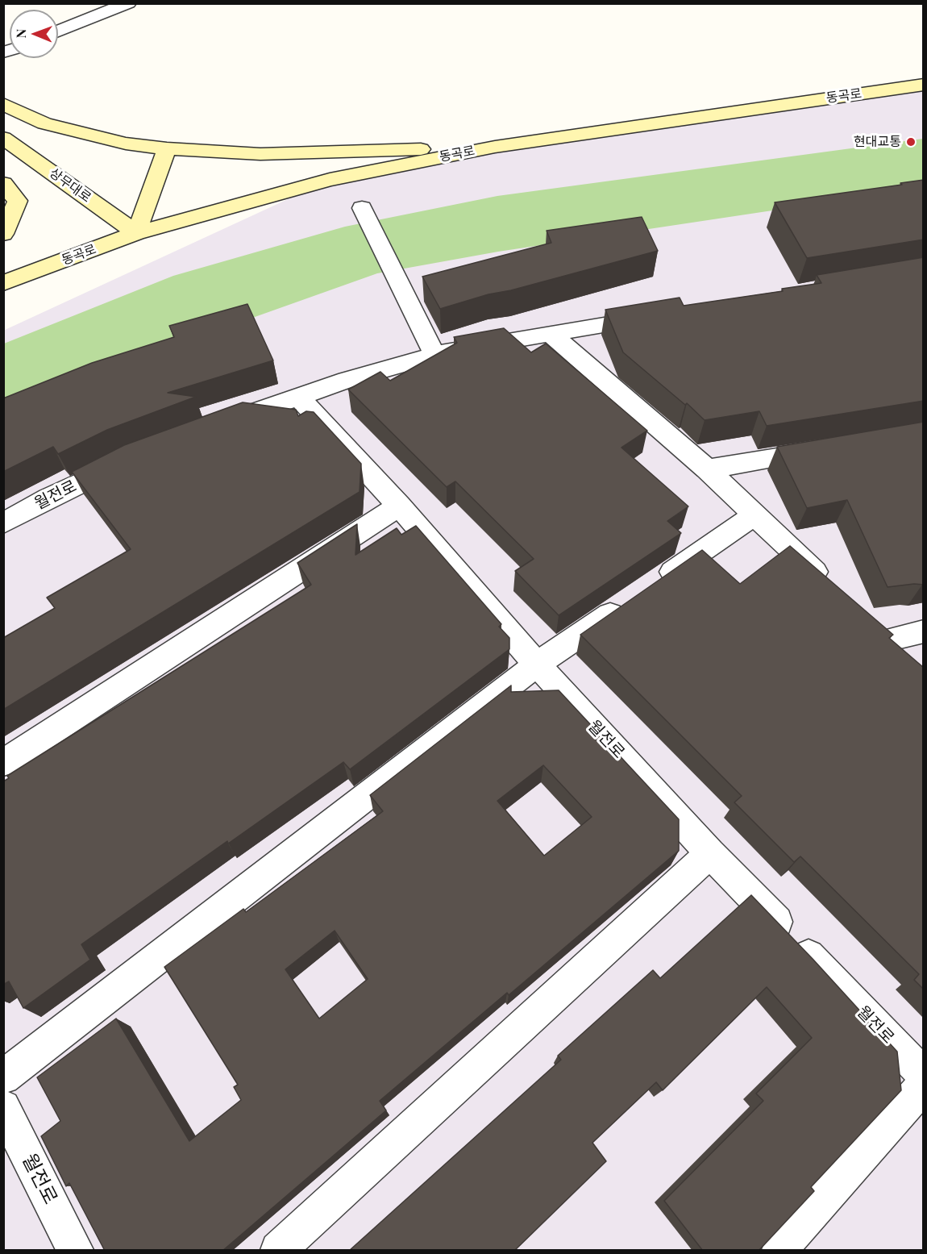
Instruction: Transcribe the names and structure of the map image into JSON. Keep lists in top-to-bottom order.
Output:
{
  "streets": {
    "main road": ["동곡로", "상무대로"],
    "street": ["월전로"]
  },
  "crossings": [
    ["동곡로", "상무대로"]
  ],
  "places": ["현대교통"],
  "north": "left"
}
